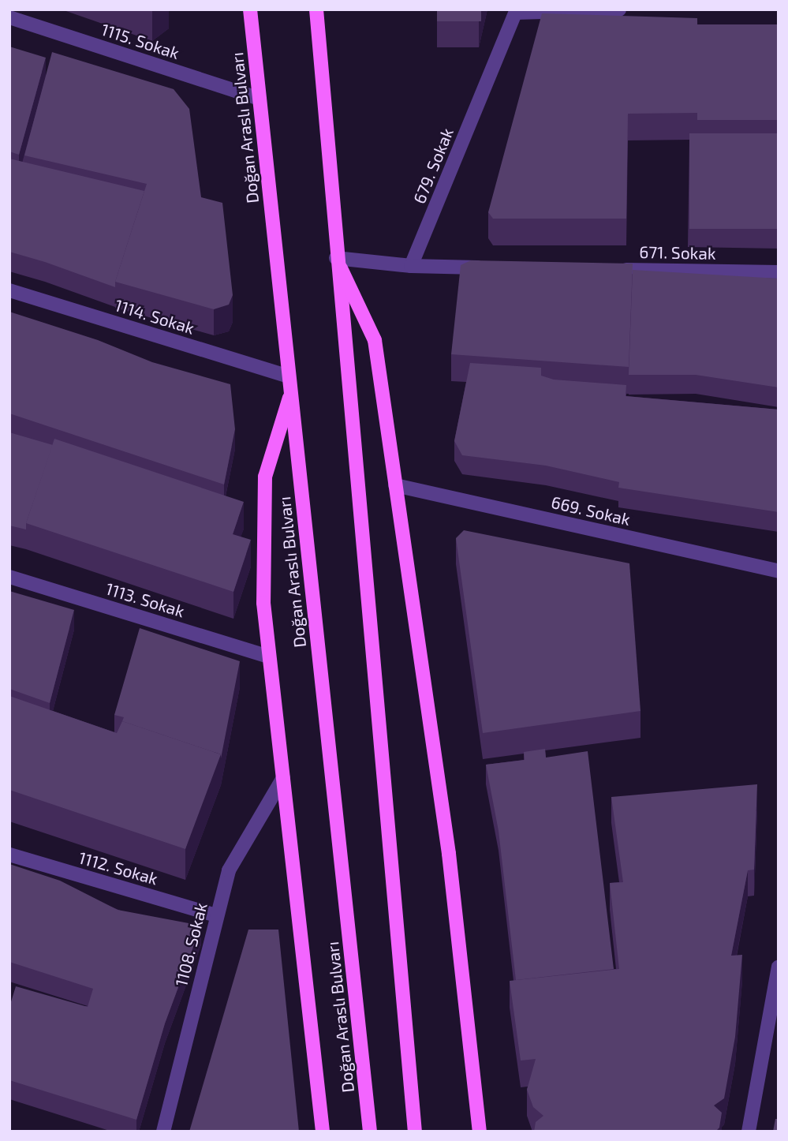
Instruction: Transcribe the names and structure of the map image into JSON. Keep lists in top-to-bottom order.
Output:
{
  "streets": {
    "main road": ["Doğan Araslı Bulvarı"],
    "street": [
      "1115. Sokak",
      "679. Sokak",
      "671. Sokak",
      "1114. Sokak",
      "669. Sokak",
      "1113. Sokak",
      "1112. Sokak",
      "1108. Sokak"
    ]
  },
  "crossings": [
    ["1115. Sokak", "Doğan Araslı Bulvarı"],
    ["Doğan Araslı Bulvarı", "1114. Sokak"],
    ["1112. Sokak", "1108. Sokak"]
  ]
}
